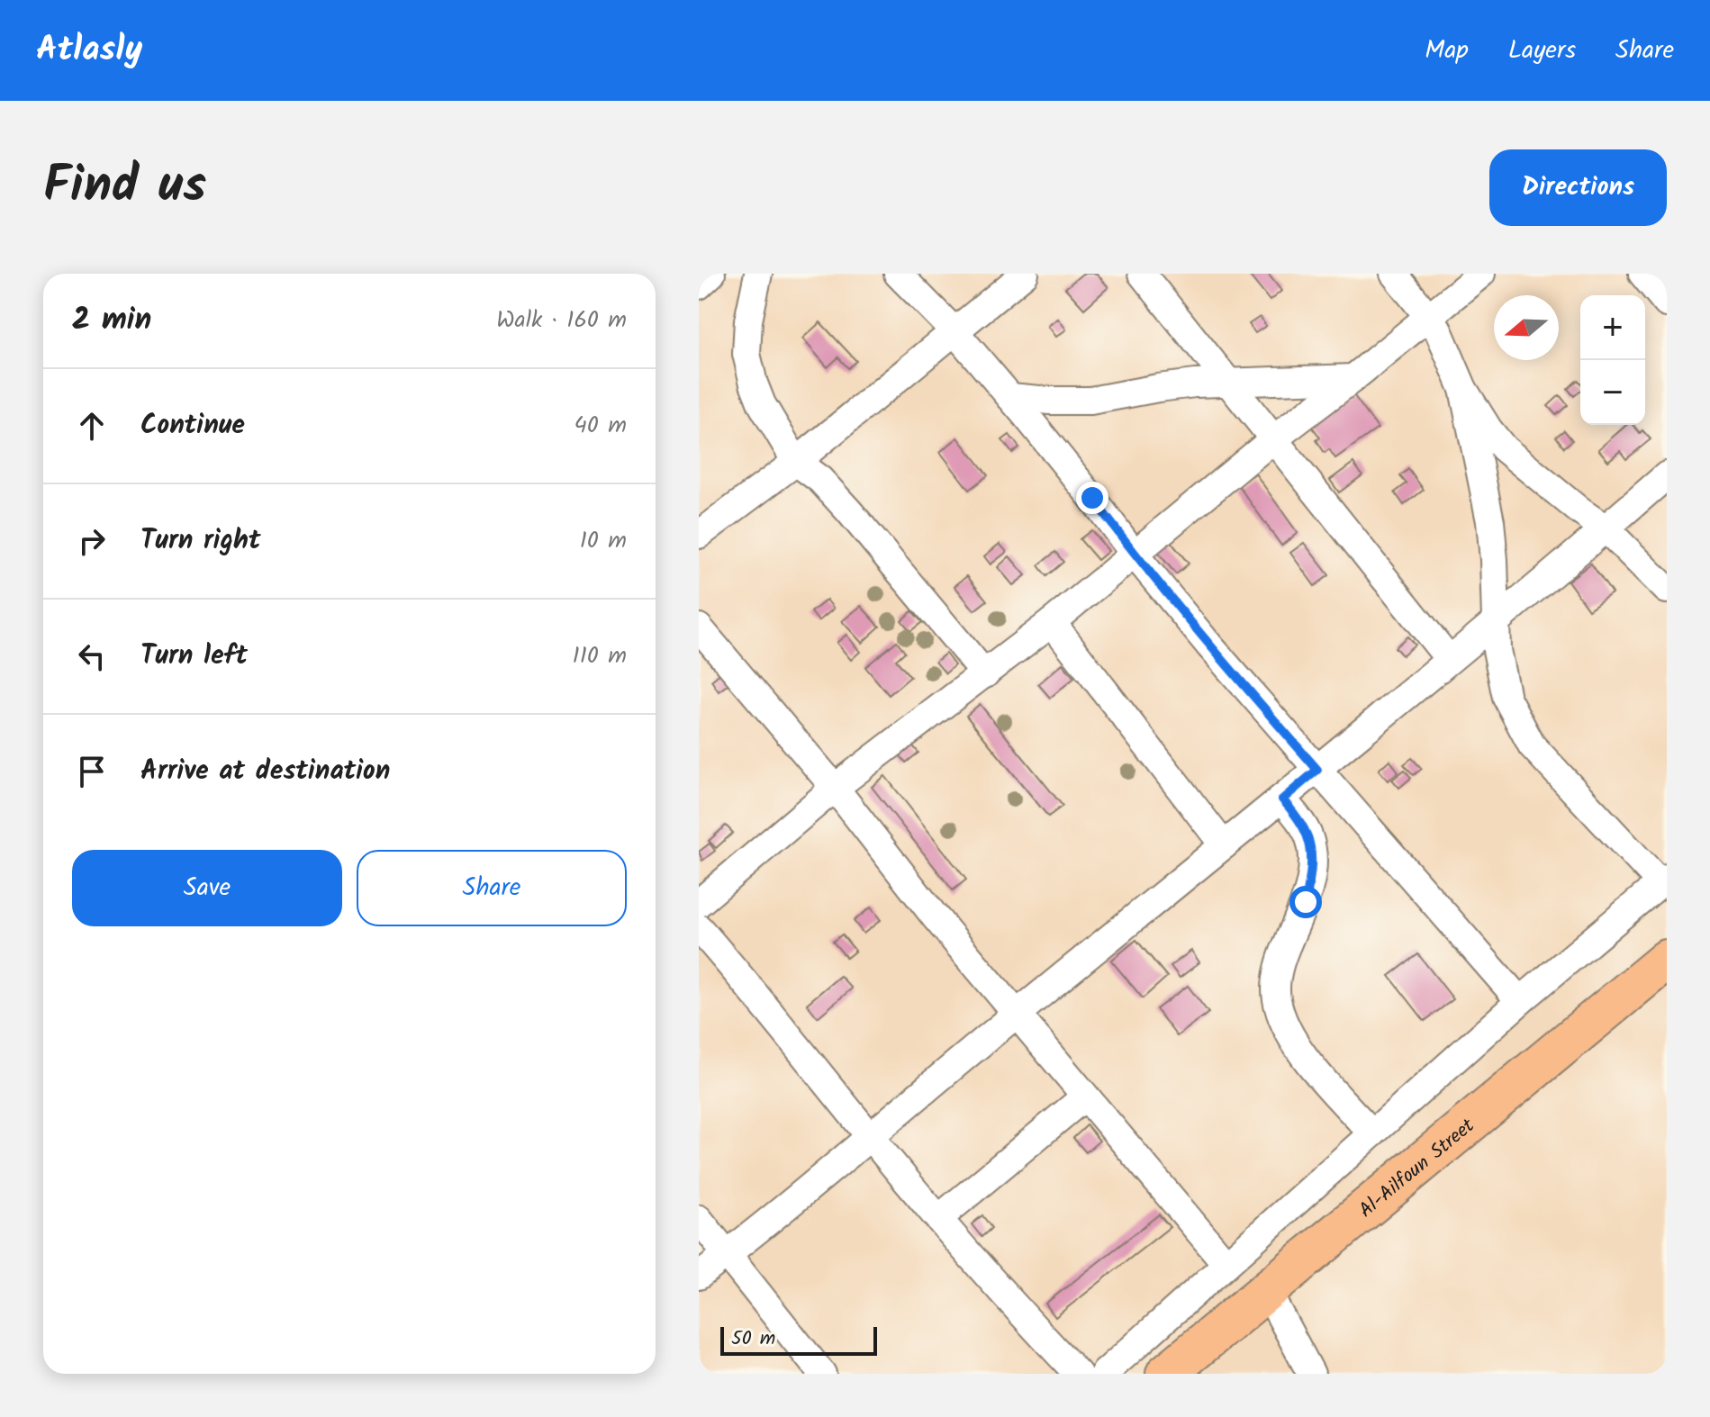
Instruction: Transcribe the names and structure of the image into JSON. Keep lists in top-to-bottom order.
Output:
{
  "streets": {
    "highway": ["Al-Ailfoun Street"]
  },
  "scale_bar": "50 m",
  "north": "left",
  "page": {
    "header": "Atlasly",
    "nav": ["Map", "Layers", "Share"],
    "title": "Find us",
    "buttons": [
      "Directions",
      ["Save", "Share"]
    ],
    "heading": ["2 min", "Walk · 160 m"],
    "map_buttons": ["+", "−"],
    "list": [
      ["Continue", "40 m"],
      ["Turn right", "10 m"],
      ["Turn left", "110 m"],
      "Arrive at destination"
    ],
    "scale": "50 m"
  }
}
